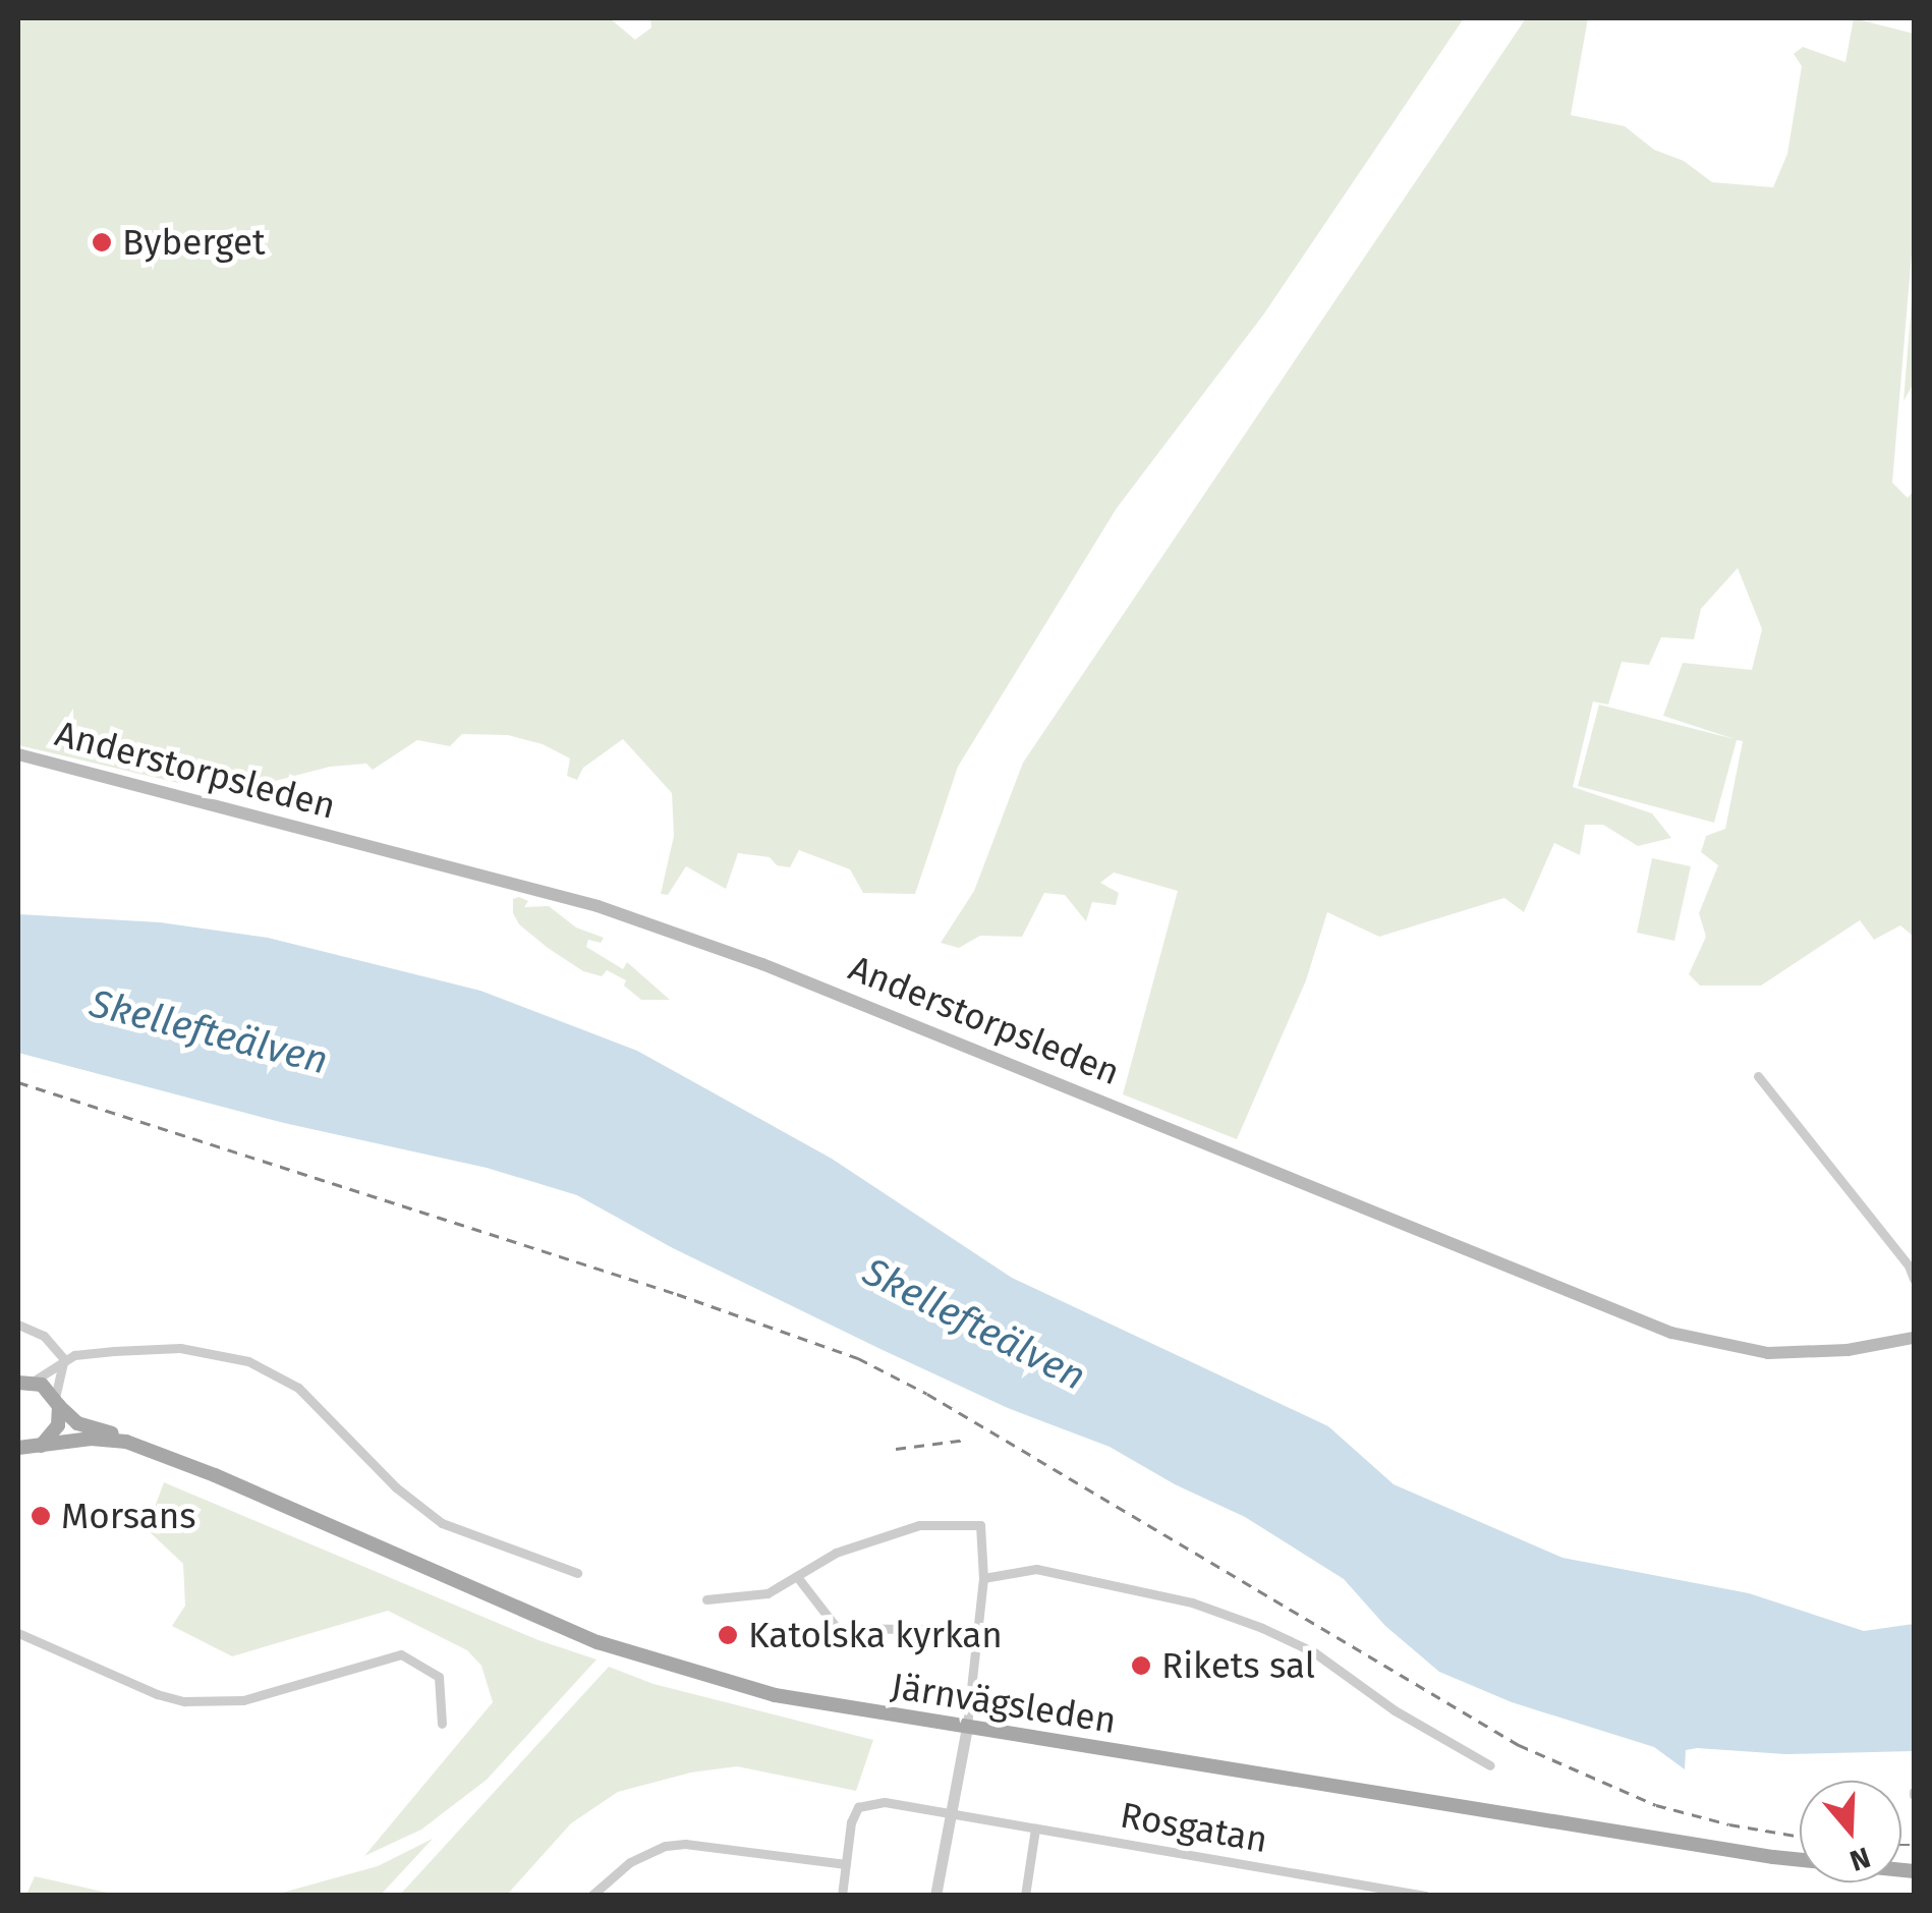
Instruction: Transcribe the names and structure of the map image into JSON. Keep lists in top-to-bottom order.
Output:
{
  "streets": {
    "main road": ["Anderstorpsleden", "Järnvägsleden"],
    "street": ["Rosgatan"]
  },
  "water": ["Skellefteälven"],
  "places": [
    "Byberget",
    "Morsans",
    "Katolska kyrkan",
    "Rikets sal"
  ],
  "north": "bottom"
}
